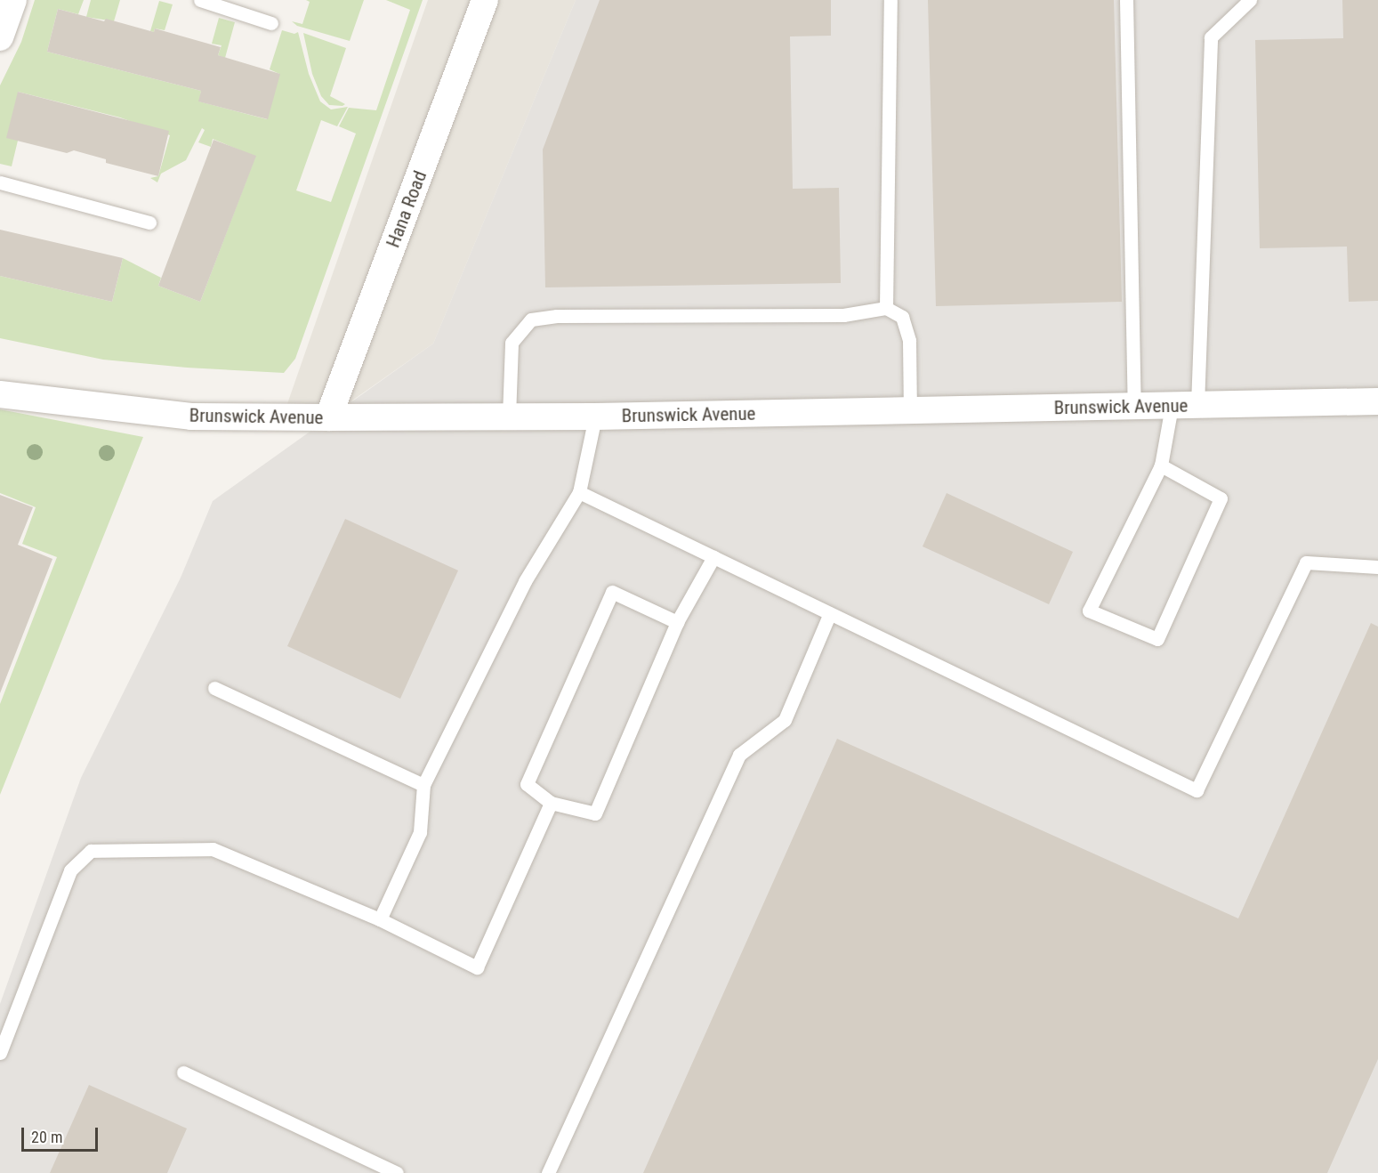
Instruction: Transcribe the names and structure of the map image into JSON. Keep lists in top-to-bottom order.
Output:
{
  "streets": {
    "street": ["Hana Road", "Brunswick Avenue"]
  },
  "crossings": [
    ["Hana Road", "Brunswick Avenue"]
  ],
  "scale_bar": "20 m"
}
